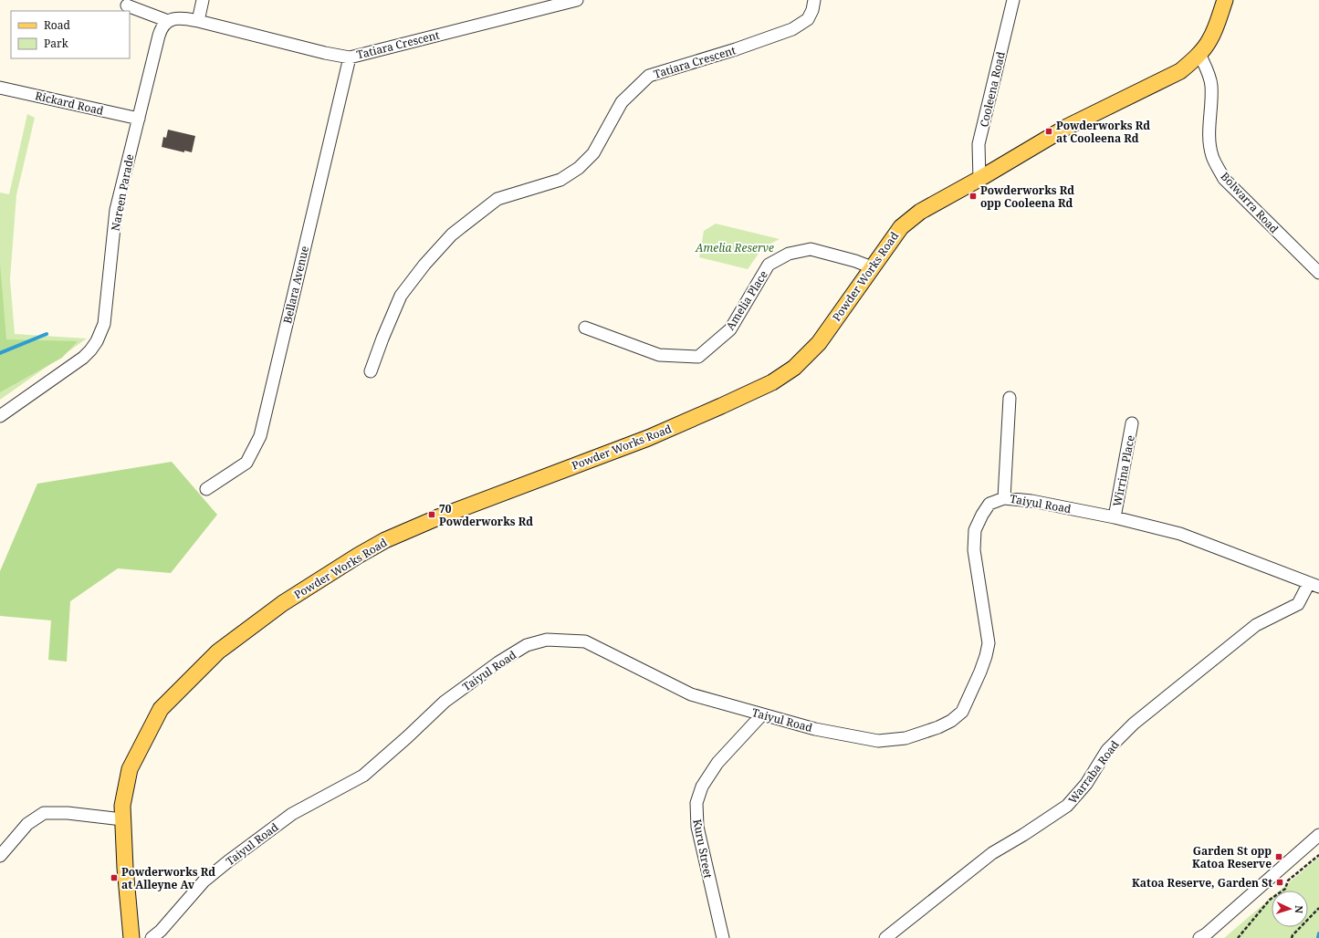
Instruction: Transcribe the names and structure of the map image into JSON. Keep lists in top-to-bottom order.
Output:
{
  "streets": {
    "main road": ["Powder Works Road"],
    "street": [
      "Tatiara Crescent",
      "Cooleena Road",
      "Rickard Road",
      "Nareen Parade",
      "Bolwarra Road",
      "Bellara Avenue",
      "Amelia Place",
      "Wirrina Place",
      "Taiyul Road",
      "Warraba Road",
      "Kuru Street"
    ]
  },
  "crossings": [
    ["Tatiara Crescent", "Bellara Avenue"],
    ["Cooleena Road", "Powder Works Road"],
    ["Rickard Road", "Nareen Parade"],
    ["Bolwarra Road", "Powder Works Road"],
    ["Powder Works Road", "Amelia Place"],
    ["Wirrina Place", "Taiyul Road"],
    ["Taiyul Road", "Warraba Road"],
    ["Taiyul Road", "Kuru Street"]
  ],
  "parks": ["Amelia Reserve"],
  "places": {
    "transit": [
      "Powderworks Rd at Cooleena Rd",
      "Powderworks Rd opp Cooleena Rd",
      "70 Powderworks Rd",
      "Garden St opp Katoa Reserve",
      "Powderworks Rd at Alleyne Av",
      "Katoa Reserve, Garden St"
    ]
  },
  "legend": ["Road", "Park"],
  "north": "right"
}
